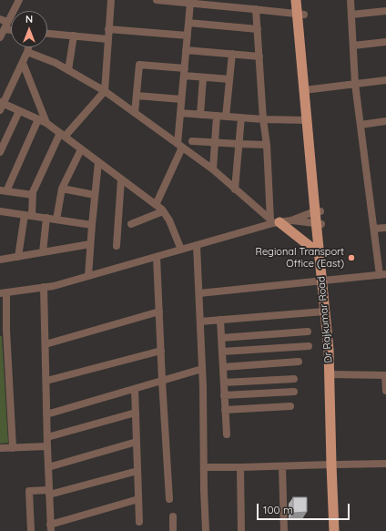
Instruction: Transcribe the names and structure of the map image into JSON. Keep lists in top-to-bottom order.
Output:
{
  "streets": {
    "main road": ["Dr Rajkumar Road"]
  },
  "places": ["Regional Transport Office (East)"],
  "scale_bar": "100 m",
  "north": "top"
}
